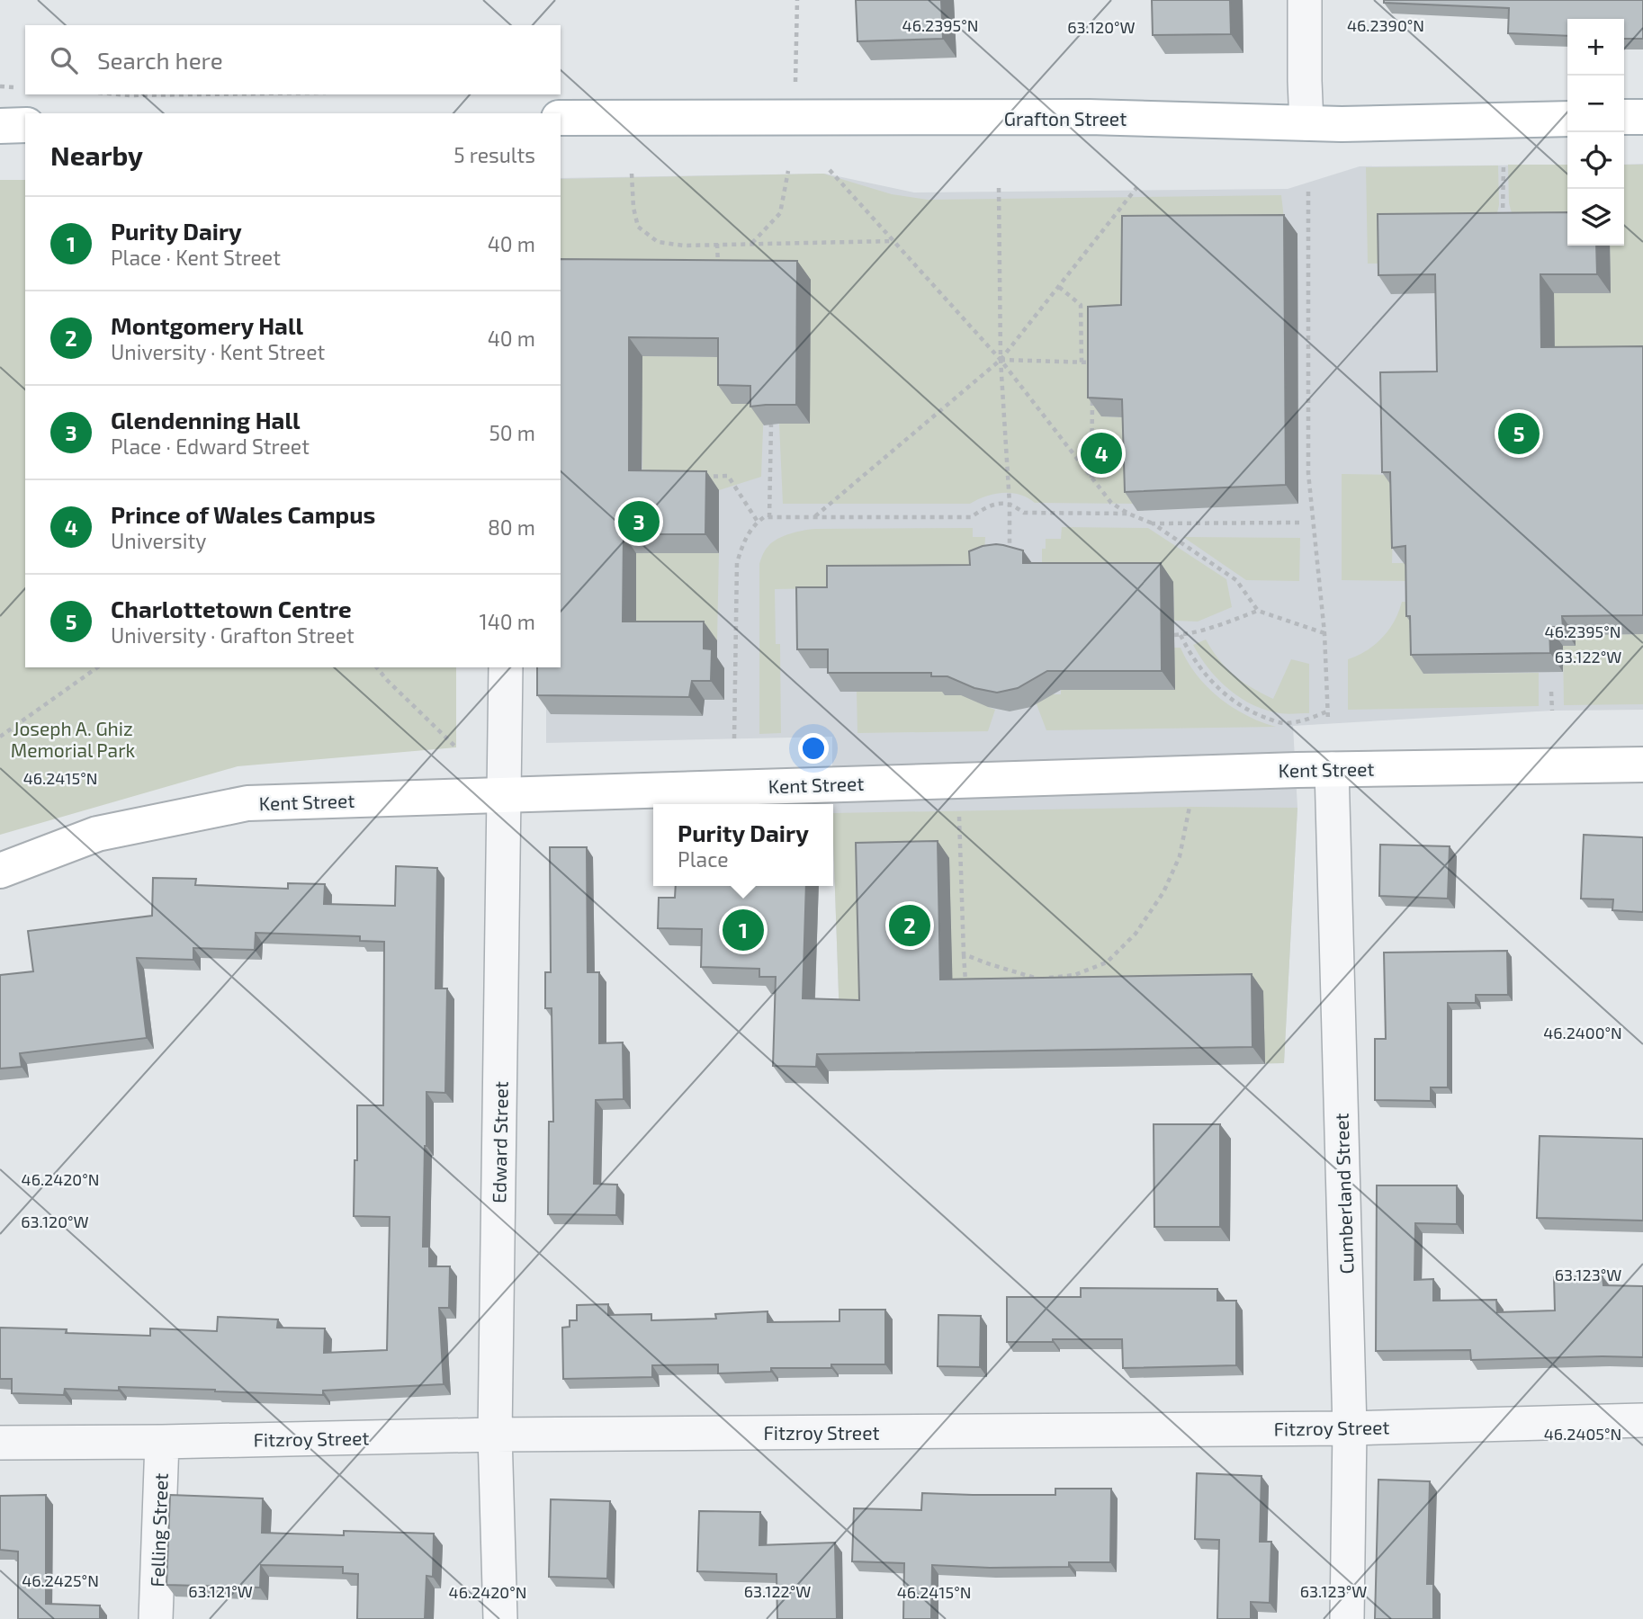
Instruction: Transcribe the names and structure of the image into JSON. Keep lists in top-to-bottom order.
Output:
{
  "streets": {
    "street": [
      "Grafton Street",
      "Kent Street",
      "Edward Street",
      "Cumberland Street",
      "Fitzroy Street",
      "Felling Street"
    ]
  },
  "crossings": [
    ["Kent Street", "Edward Street"],
    ["Kent Street", "Cumberland Street"],
    ["Edward Street", "Fitzroy Street"],
    ["Cumberland Street", "Fitzroy Street"],
    ["Fitzroy Street", "Felling Street"]
  ],
  "parks": ["Joseph A. Ghiz Memorial Park"],
  "page": {
    "map_buttons": ["+", "−"],
    "search": "Search here",
    "heading": ["Nearby", "5 results"],
    "list": [
      {
        "mark": "1",
        "name": "Purity Dairy",
        "note": "Place · Kent Street",
        "value": "40 m"
      },
      {
        "mark": "2",
        "name": "Montgomery Hall",
        "note": "University · Kent Street",
        "value": "40 m"
      },
      {
        "mark": "3",
        "name": "Glendenning Hall",
        "note": "Place · Edward Street",
        "value": "50 m"
      },
      {
        "mark": "4",
        "name": "Prince of Wales Campus",
        "note": "University",
        "value": "80 m"
      },
      {
        "mark": "5",
        "name": "Charlottetown Centre",
        "note": "University · Grafton Street",
        "value": "140 m"
      }
    ],
    "pins": [
      "5",
      "4",
      "3",
      "2",
      "1"
    ],
    "popup": ["Purity Dairy", "Place"]
  },
  "coordinates": [
    "46.2390°N",
    "46.2395°N",
    "63.120°W",
    "63.122°W",
    "46.2415°N",
    "46.2400°N",
    "46.2420°N",
    "63.123°W",
    "46.2405°N",
    "46.2425°N",
    "63.121°W"
  ]
}
